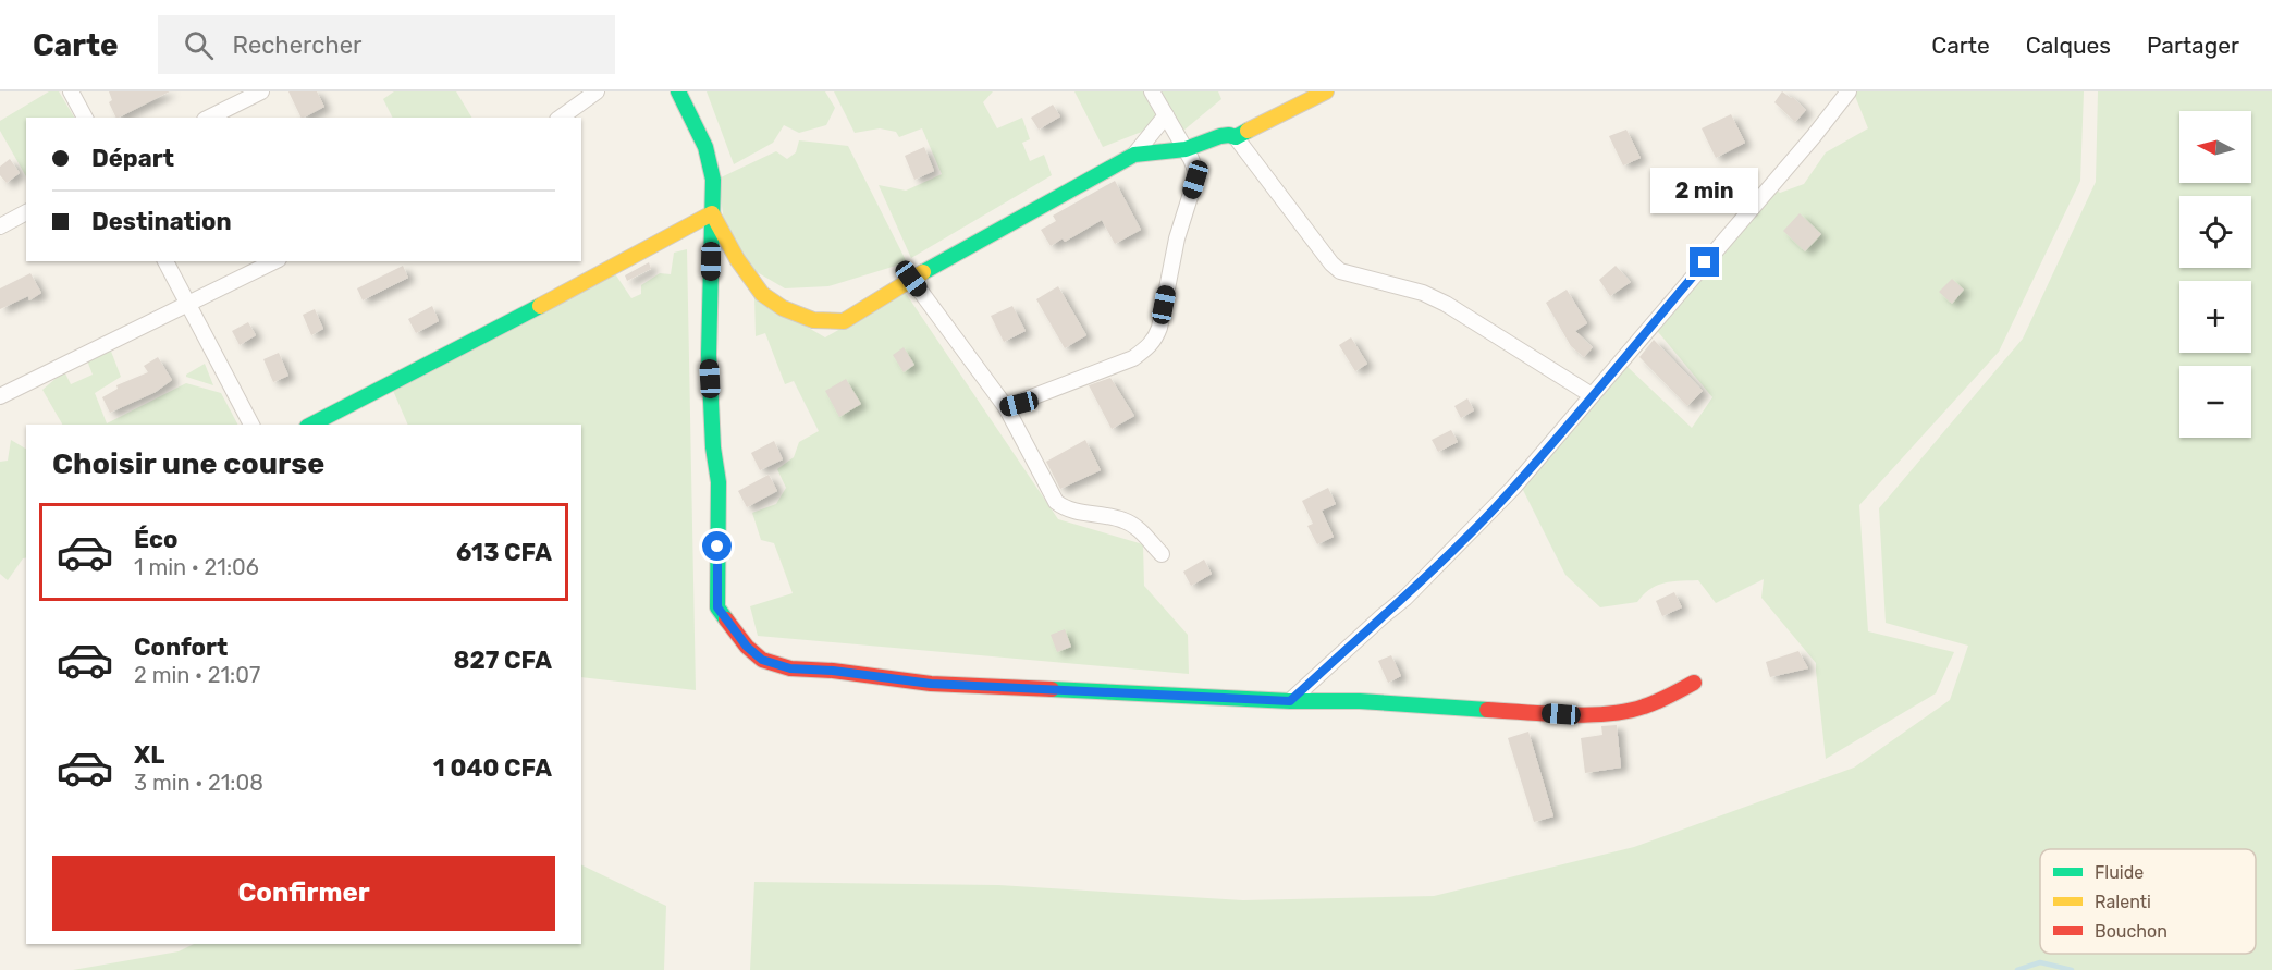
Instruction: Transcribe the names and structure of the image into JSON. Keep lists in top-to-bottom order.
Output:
{
  "legend": ["Fluide", "Ralenti", "Bouchon"],
  "north": "left",
  "page": {
    "header": "Carte",
    "search": "Rechercher",
    "nav": ["Carte", "Calques", "Partager"],
    "map_buttons": ["+", "−"],
    "banner": ["Départ", "Destination"],
    "bubble": "2 min",
    "heading": "Choisir une course",
    "list": [
      {
        "name": "Éco",
        "note": "1 min · 21:06",
        "value": "613 CFA"
      },
      {
        "name": "Confort",
        "note": "2 min · 21:07",
        "value": "827 CFA"
      },
      {
        "name": "XL",
        "note": "3 min · 21:08",
        "value": "1 040 CFA"
      }
    ],
    "buttons": "Confirmer"
  }
}
